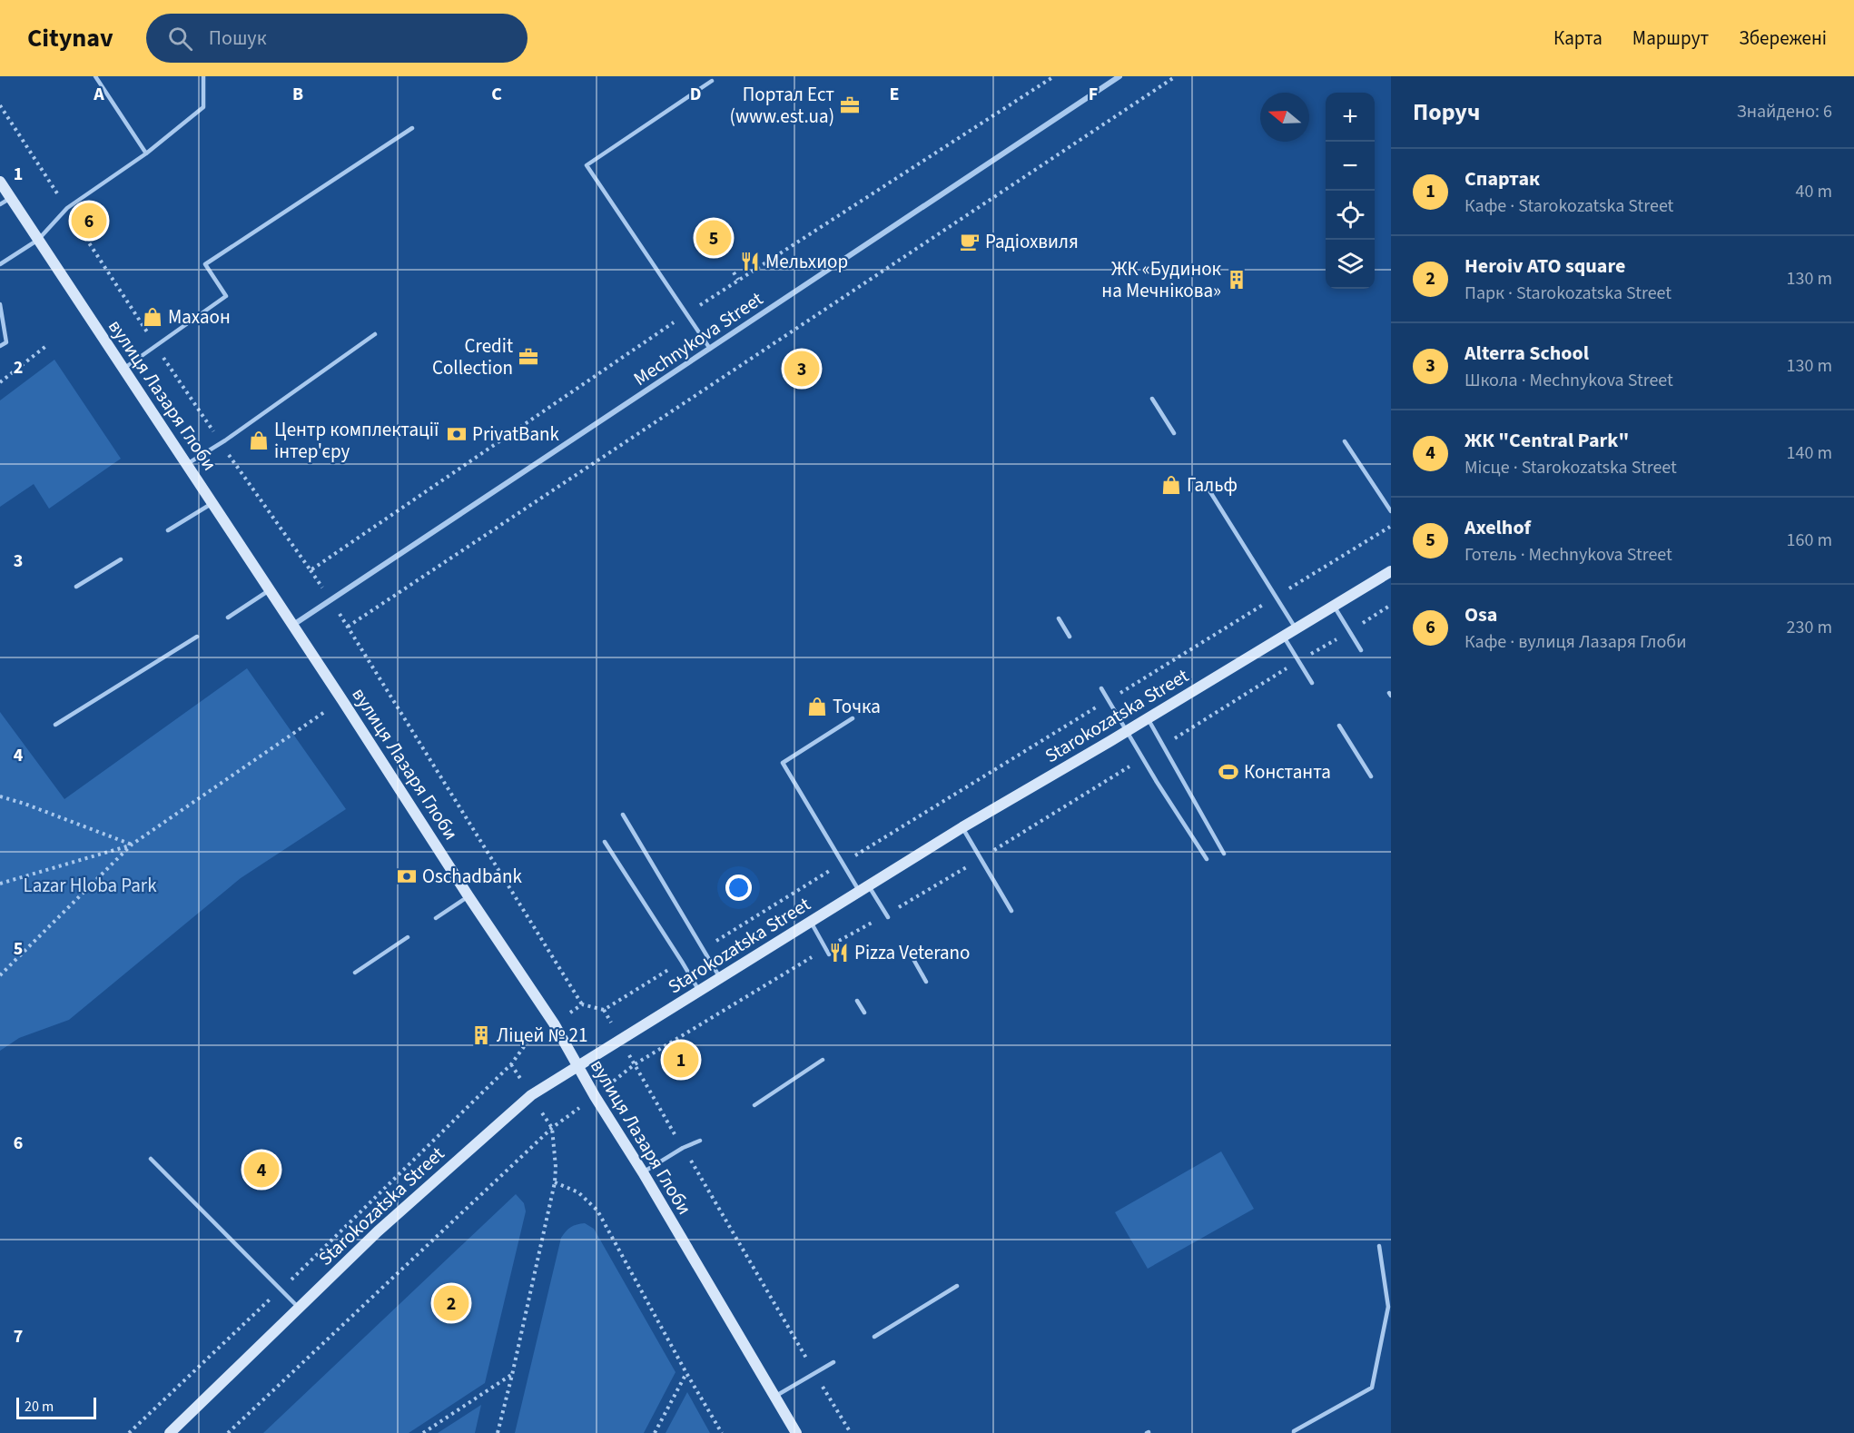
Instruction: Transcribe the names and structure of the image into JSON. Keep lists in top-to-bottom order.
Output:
{
  "streets": {
    "street": ["Mechnykova Street", "вулиця Лазаря Глоби", "Starokozatska Street"]
  },
  "crossings": [
    ["Mechnykova Street", "вулиця Лазаря Глоби"],
    ["вулиця Лазаря Глоби", "Starokozatska Street"]
  ],
  "parks": ["Lazar Hloba Park"],
  "places": {
    "office": ["Портал Ест (www.est.ua)", "Credit Collection"],
    "cafe": ["Радіохвиля"],
    "restaurant": ["Мельхиор", "Pizza Veterano"],
    "building": ["ЖК «Будинок на Мечнікова»", "Ліцей № 21"],
    "shop": [
      "Махаон",
      "Центр комплектації інтер'єру",
      "Гальф",
      "Точка"
    ],
    "bank": ["PrivatBank", "Oschadbank"],
    "sports": ["Константа"]
  },
  "scale_bar": "20 m",
  "north": "left",
  "page": {
    "header": "Citynav",
    "search": "Пошук",
    "nav": ["Карта", "Маршрут", "Збережені"],
    "heading": ["Поруч", "Знайдено: 6"],
    "map_buttons": ["+", "−"],
    "list": [
      {
        "mark": "1",
        "name": "Спартак",
        "note": "Кафе · Starokozatska Street",
        "value": "40 m"
      },
      {
        "mark": "2",
        "name": "Heroiv ATO square",
        "note": "Парк · Starokozatska Street",
        "value": "130 m"
      },
      {
        "mark": "3",
        "name": "Alterra School",
        "note": "Школа · Mechnykova Street",
        "value": "130 m"
      },
      {
        "mark": "4",
        "name": "ЖК \"Central Park\"",
        "note": "Місце · Starokozatska Street",
        "value": "140 m"
      },
      {
        "mark": "5",
        "name": "Axelhof",
        "note": "Готель · Mechnykova Street",
        "value": "160 m"
      },
      {
        "mark": "6",
        "name": "Osa",
        "note": "Кафе · вулиця Лазаря Глоби",
        "value": "230 m"
      }
    ],
    "pins": [
      "6",
      "5",
      "3",
      "1",
      "4",
      "2"
    ],
    "scale": "20 m"
  },
  "grid": {
    "columns": [
      "A",
      "B",
      "C",
      "D",
      "E",
      "F"
    ],
    "rows": [
      "1",
      "2",
      "3",
      "4",
      "5",
      "6",
      "7"
    ]
  }
}
